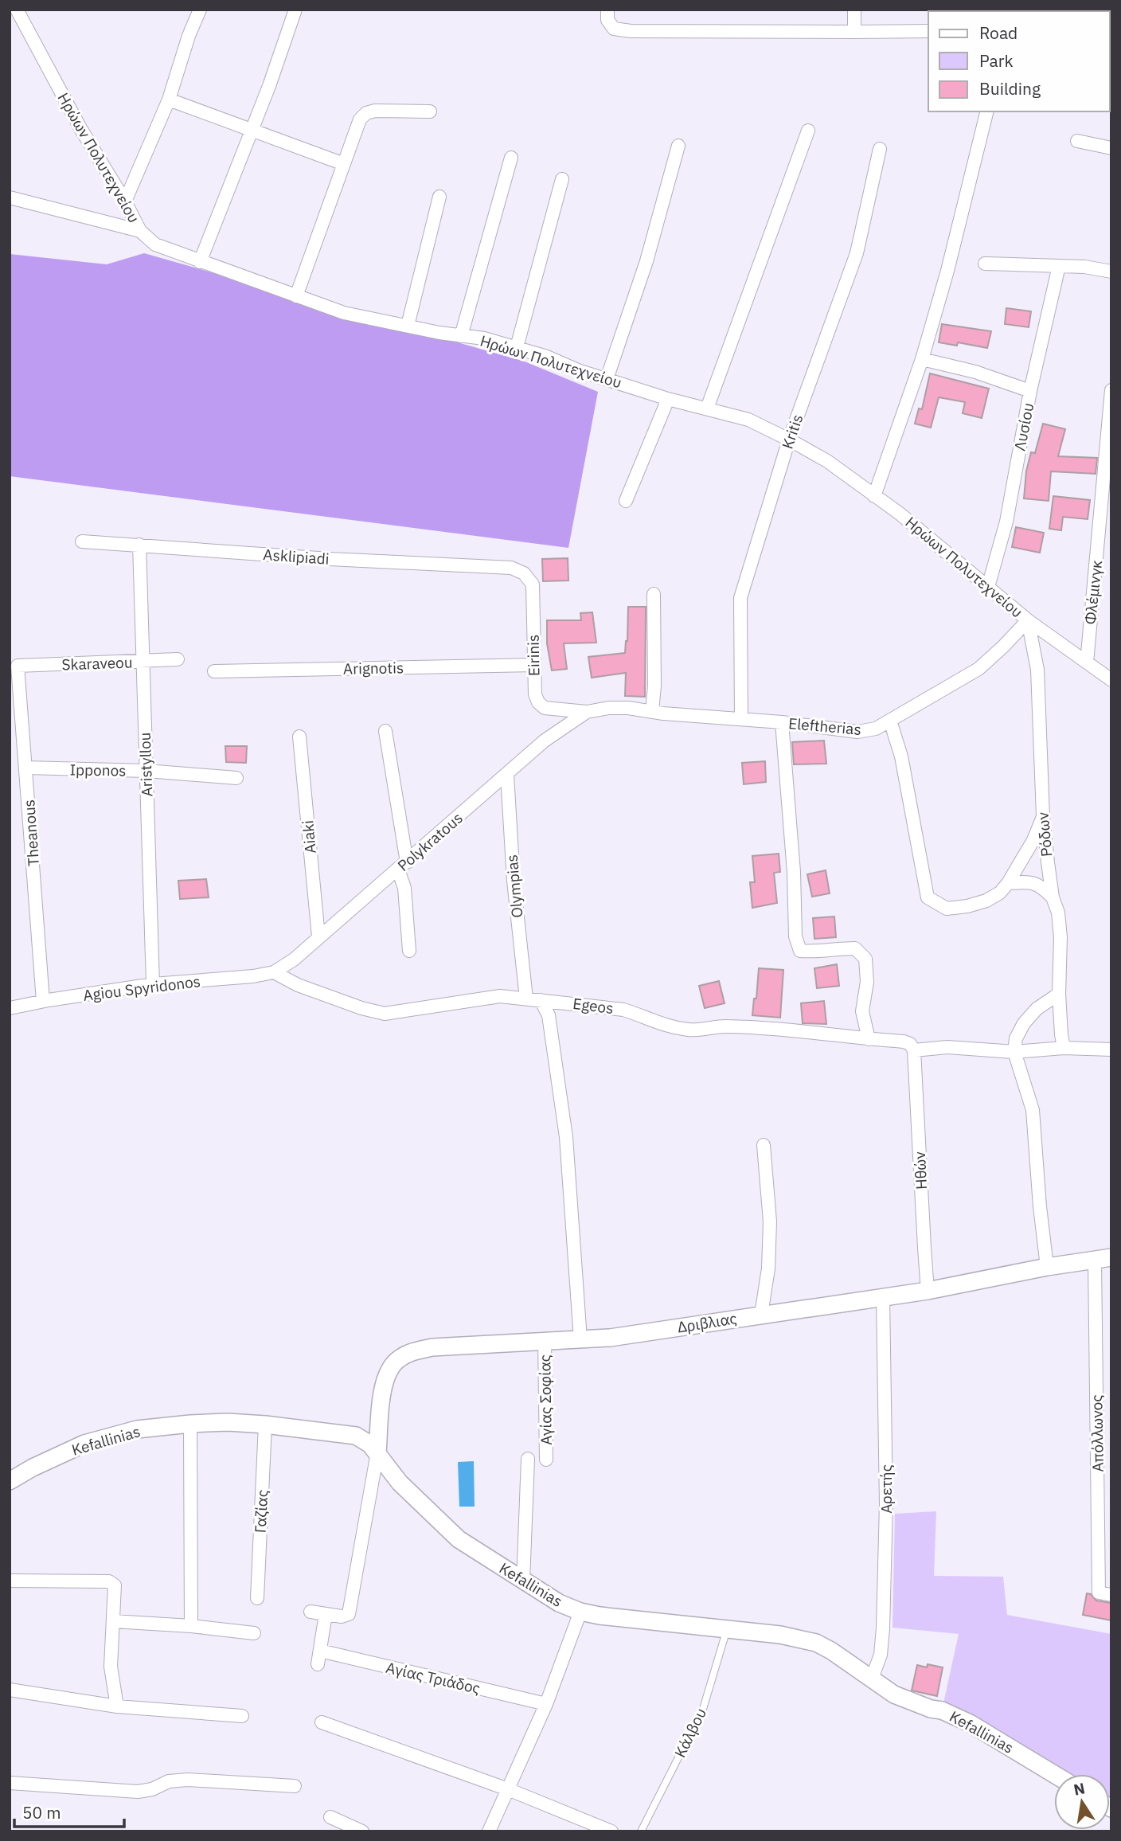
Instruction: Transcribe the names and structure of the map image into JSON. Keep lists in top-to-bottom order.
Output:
{
  "streets": {
    "street": [
      "Ηρώων Πολυτεχνείου",
      "Λυσίου",
      "Kritis",
      "Asklipiadi",
      "Φλέμινγκ",
      "Eirinis",
      "Skaraveou",
      "Arignotis",
      "Eleftherias",
      "Aristyllou",
      "Ipponos",
      "Theanous",
      "Ρόδων",
      "Aiaki",
      "Polykratous",
      "Olympias",
      "Agiou Spyridonos",
      "Egeos",
      "Ηθών",
      "Δριβλιας",
      "Αγίας Σοφίας",
      "Απόλλωνος",
      "Kefallinias",
      "Αρετής",
      "Γαζίας",
      "Αγίας Τριάδος"
    ],
    "lane": ["Κάλβου"]
  },
  "crossings": [
    ["Ηρώων Πολυτεχνείου", "Λυσίου"],
    ["Ηρώων Πολυτεχνείου", "Kritis"],
    ["Ηρώων Πολυτεχνείου", "Φλέμινγκ"],
    ["Ηρώων Πολυτεχνείου", "Eleftherias"],
    ["Ηρώων Πολυτεχνείου", "Ρόδων"],
    ["Kritis", "Eleftherias"],
    ["Asklipiadi", "Eirinis"],
    ["Asklipiadi", "Aristyllou"],
    ["Eirinis", "Arignotis"],
    ["Eirinis", "Eleftherias"],
    ["Eirinis", "Polykratous"],
    ["Skaraveou", "Aristyllou"],
    ["Skaraveou", "Theanous"],
    ["Eleftherias", "Ρόδων"],
    ["Eleftherias", "Polykratous"],
    ["Aristyllou", "Ipponos"],
    ["Aristyllou", "Agiou Spyridonos"],
    ["Ipponos", "Theanous"],
    ["Theanous", "Agiou Spyridonos"],
    ["Aiaki", "Polykratous"],
    ["Polykratous", "Olympias"],
    ["Polykratous", "Agiou Spyridonos"],
    ["Polykratous", "Egeos"],
    ["Olympias", "Egeos"],
    ["Agiou Spyridonos", "Egeos"],
    ["Egeos", "Ηθών"],
    ["Ηθών", "Δριβλιας"],
    ["Δριβλιας", "Αγίας Σοφίας"],
    ["Δριβλιας", "Απόλλωνος"],
    ["Δριβλιας", "Kefallinias"],
    ["Δριβλιας", "Αρετής"],
    ["Kefallinias", "Αρετής"],
    ["Kefallinias", "Γαζίας"],
    ["Kefallinias", "Κάλβου"]
  ],
  "legend": ["Road", "Park", "Building"],
  "scale_bar": "50 m",
  "north": "top"
}
